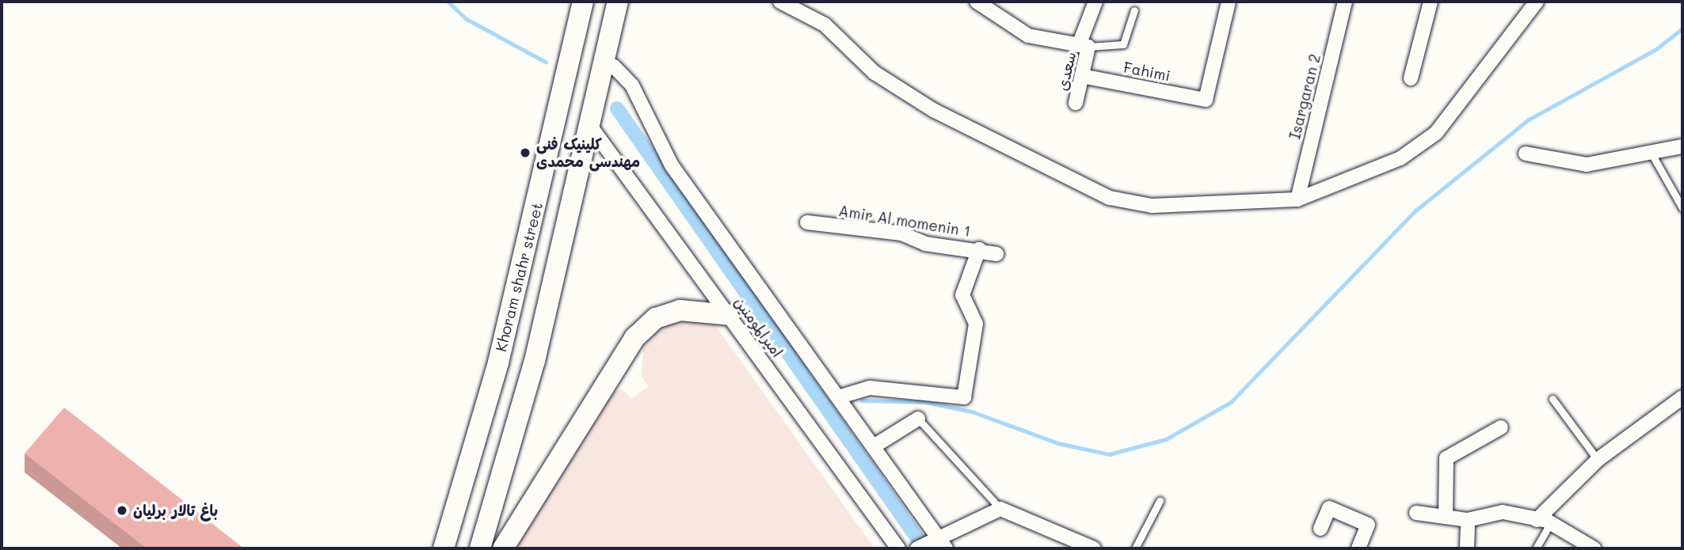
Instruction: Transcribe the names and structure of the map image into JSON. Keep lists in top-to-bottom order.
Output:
{
  "streets": {
    "main road": ["Khoram shahr street"],
    "street": [
      "سعدی",
      "Fahimi",
      "Isargaran 2",
      "Amir Al momenin 1",
      "امیرالمومنین"
    ]
  },
  "crossings": [
    ["سعدی", "Fahimi"]
  ],
  "places": ["کلینیک فنی مهندسی محمدی", "باغ تالار برلیان"]
}
